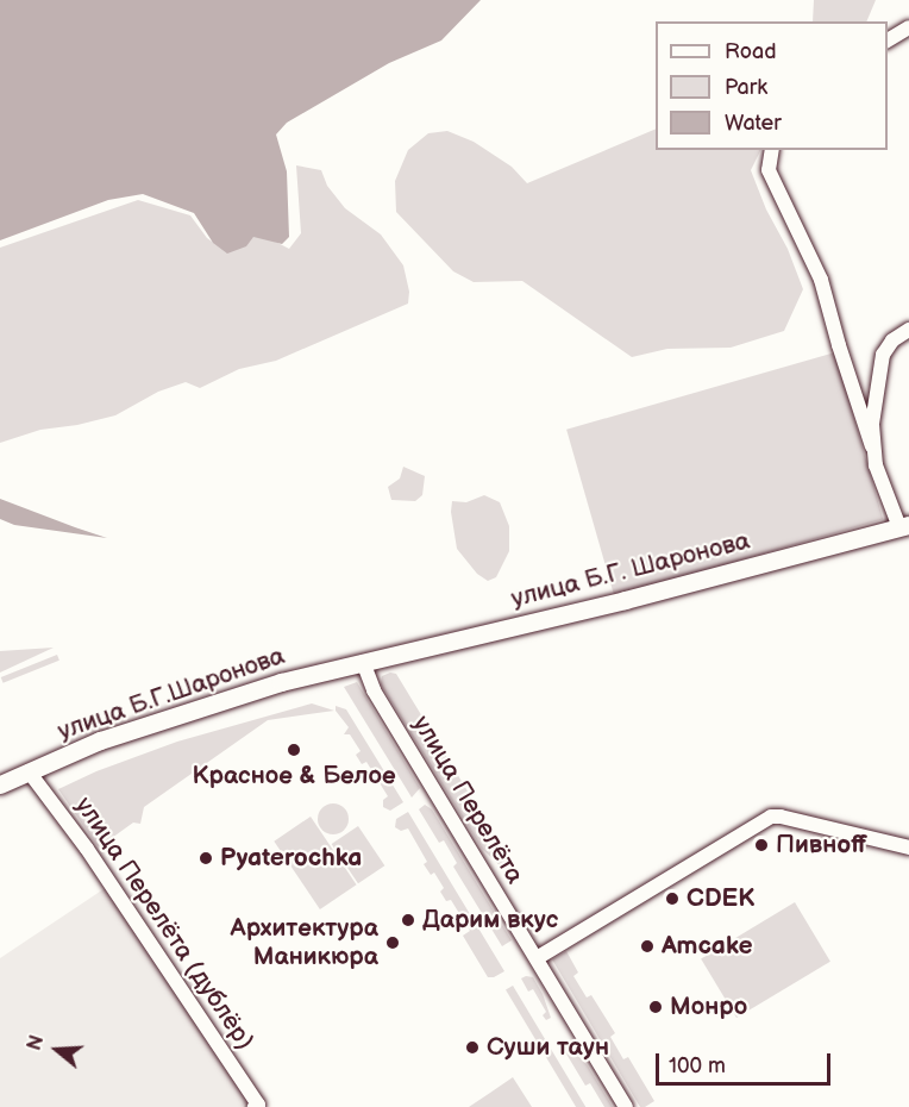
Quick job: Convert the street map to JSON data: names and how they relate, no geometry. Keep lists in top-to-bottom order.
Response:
{
  "streets": {
    "main road": ["улица Б.Г. Шаронова", "улица Б.Г.Шаронова"],
    "street": ["улица Перелёта", "улица Перелёта (дублёр)"]
  },
  "crossings": [
    ["улица Б.Г. Шаронова", "улица Б.Г.Шаронова"],
    ["улица Б.Г. Шаронова", "улица Перелёта"],
    ["улица Б.Г.Шаронова", "улица Перелёта"],
    ["улица Б.Г.Шаронова", "улица Перелёта (дублёр)"]
  ],
  "places": [
    "Красное & Белое",
    "Пивнoff",
    "Pyaterochka",
    "CDEK",
    "Дарим вкус",
    "Архитектура Маникюра",
    "Amcake",
    "Монро",
    "Суши таун"
  ],
  "legend": ["Road", "Park", "Water"],
  "scale_bar": "100 m",
  "north": "left"
}
